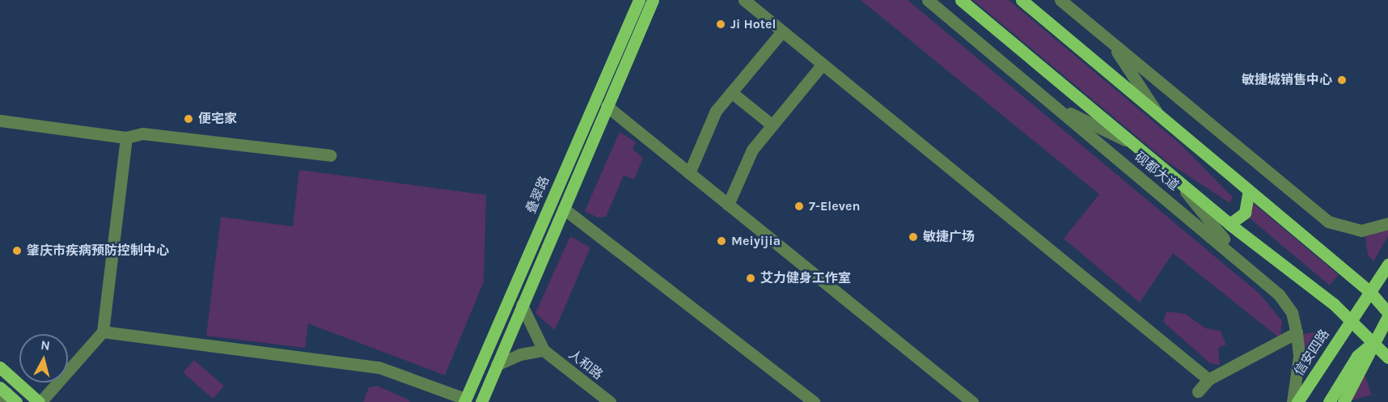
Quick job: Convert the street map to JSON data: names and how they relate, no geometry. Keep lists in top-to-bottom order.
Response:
{
  "streets": {
    "main road": ["砚都大道", "叠翠路", "信安四路"],
    "street": ["人和路"]
  },
  "crossings": [
    ["砚都大道", "信安四路"]
  ],
  "places": [
    "Ji Hotel",
    "敏捷城销售中心",
    "便宅家",
    "7-Eleven",
    "敏捷广场",
    "Meiyijia",
    "肇庆市疾病预防控制中心",
    "艾力健身工作室"
  ],
  "north": "top"
}
